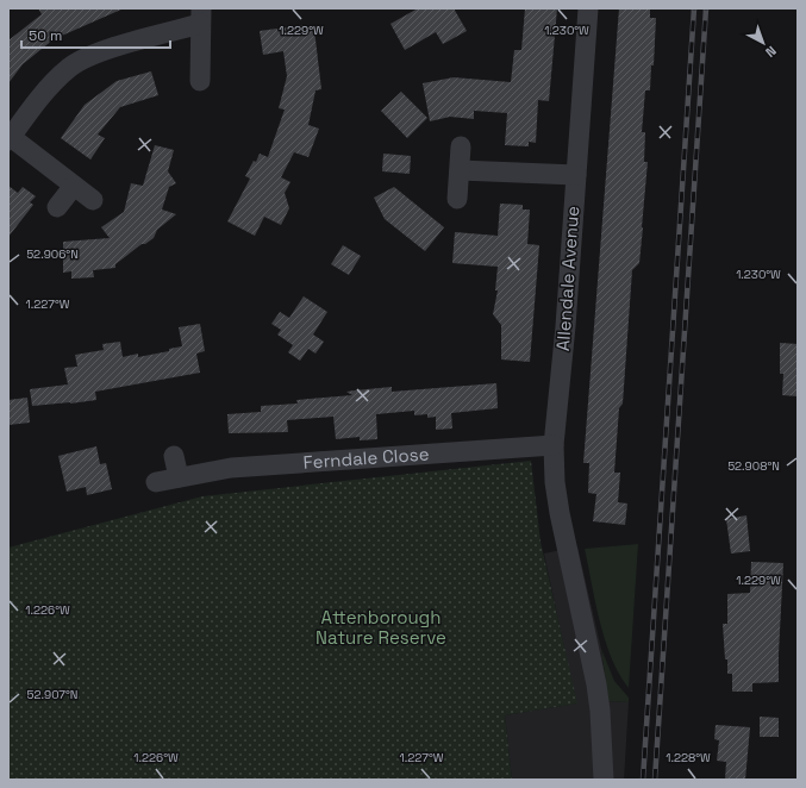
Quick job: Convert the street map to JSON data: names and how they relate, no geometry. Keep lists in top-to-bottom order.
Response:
{
  "streets": {
    "street": ["Allendale Avenue", "Ferndale Close"]
  },
  "crossings": [
    ["Allendale Avenue", "Ferndale Close"]
  ],
  "parks": ["Attenborough Nature Reserve"],
  "scale_bar": "50 m",
  "north": "bottom right",
  "coordinates": [
    "1.230°W",
    "1.229°W",
    "52.906°N",
    "1.227°W",
    "52.908°N",
    "1.226°W",
    "52.907°N",
    "1.228°W"
  ]
}
